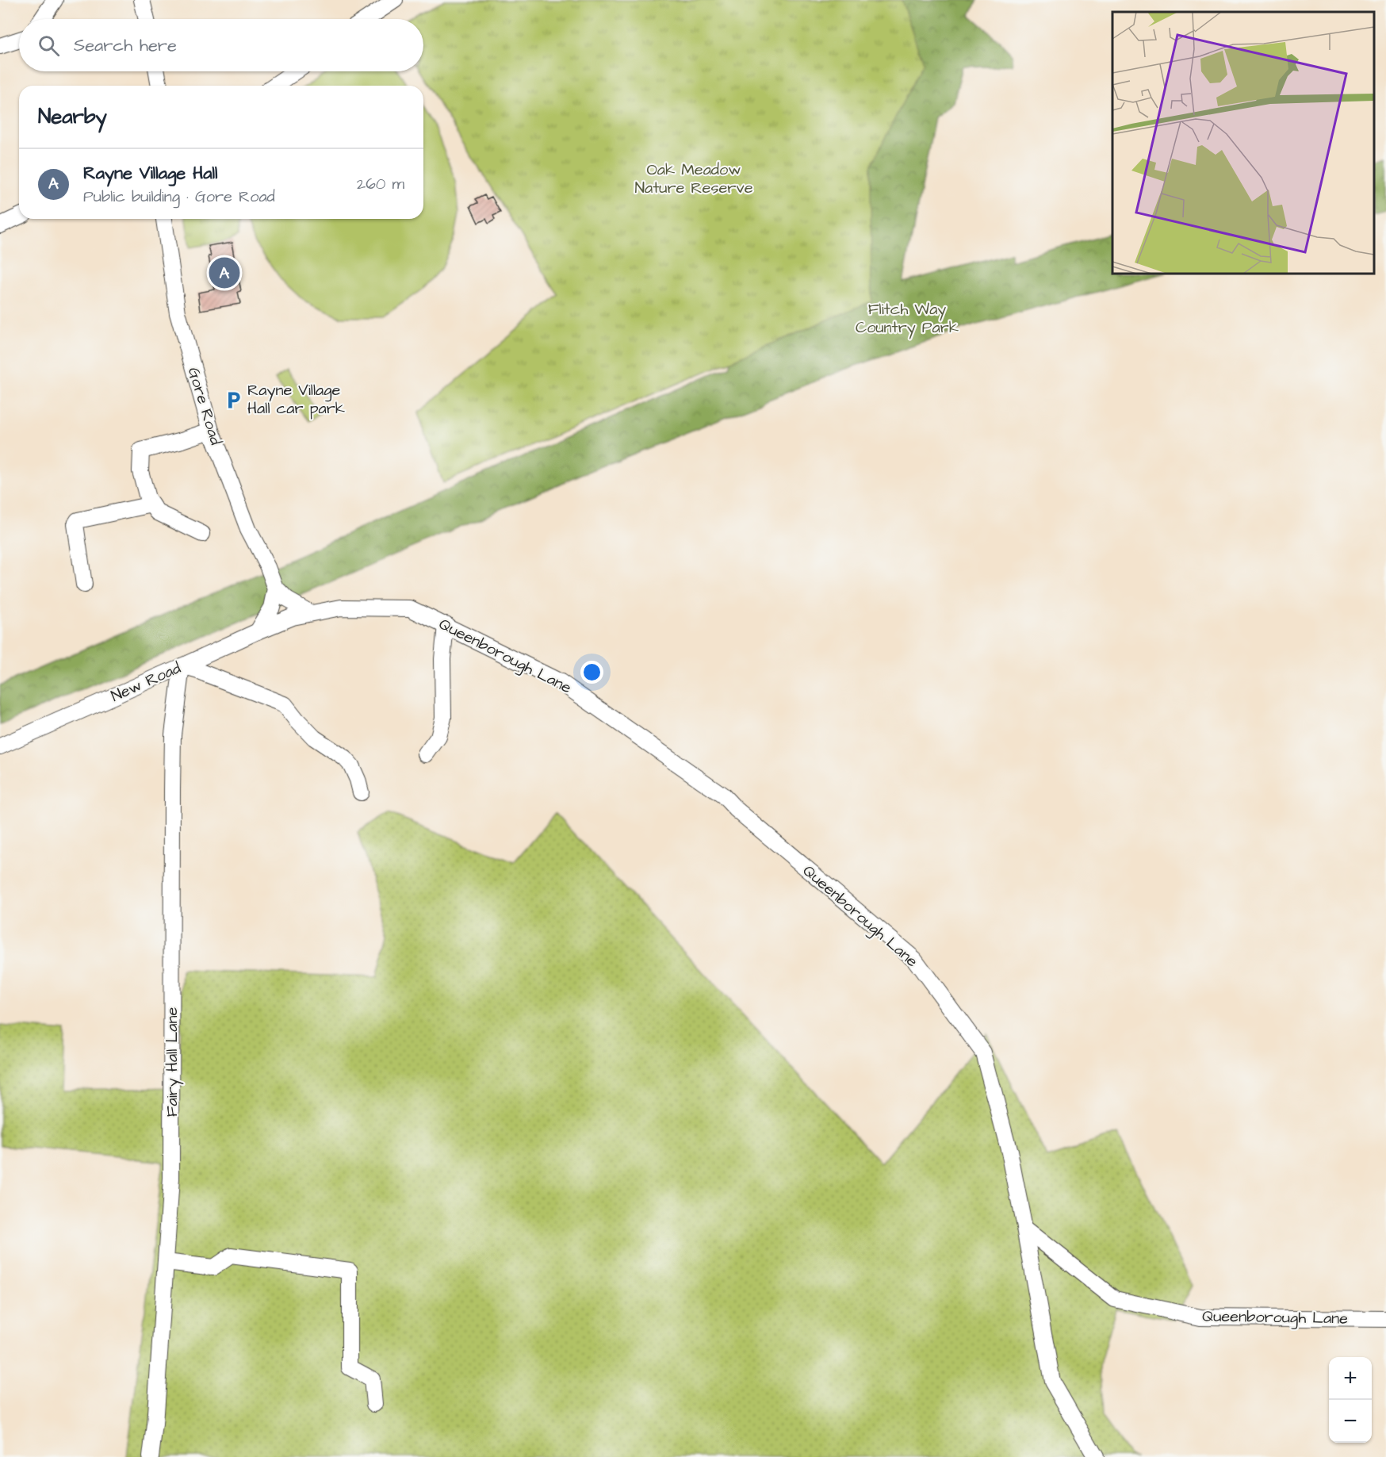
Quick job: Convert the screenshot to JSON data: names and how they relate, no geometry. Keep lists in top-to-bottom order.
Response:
{
  "streets": {
    "street": [
      "Gore Road",
      "Queenborough Lane",
      "New Road",
      "Fairy Hall Lane"
    ]
  },
  "crossings": [
    ["Queenborough Lane", "New Road"],
    ["New Road", "Fairy Hall Lane"]
  ],
  "parks": ["Oak Meadow Nature Reserve", "Flitch Way Country Park"],
  "places": {
    "parking": ["Rayne Village Hall car park"]
  },
  "page": {
    "search": "Search here",
    "heading": "Nearby",
    "list": [
      {
        "mark": "A",
        "name": "Rayne Village Hall",
        "note": "Public building · Gore Road",
        "value": "260 m"
      }
    ],
    "pins": "A",
    "map_buttons": ["+", "−"]
  }
}
